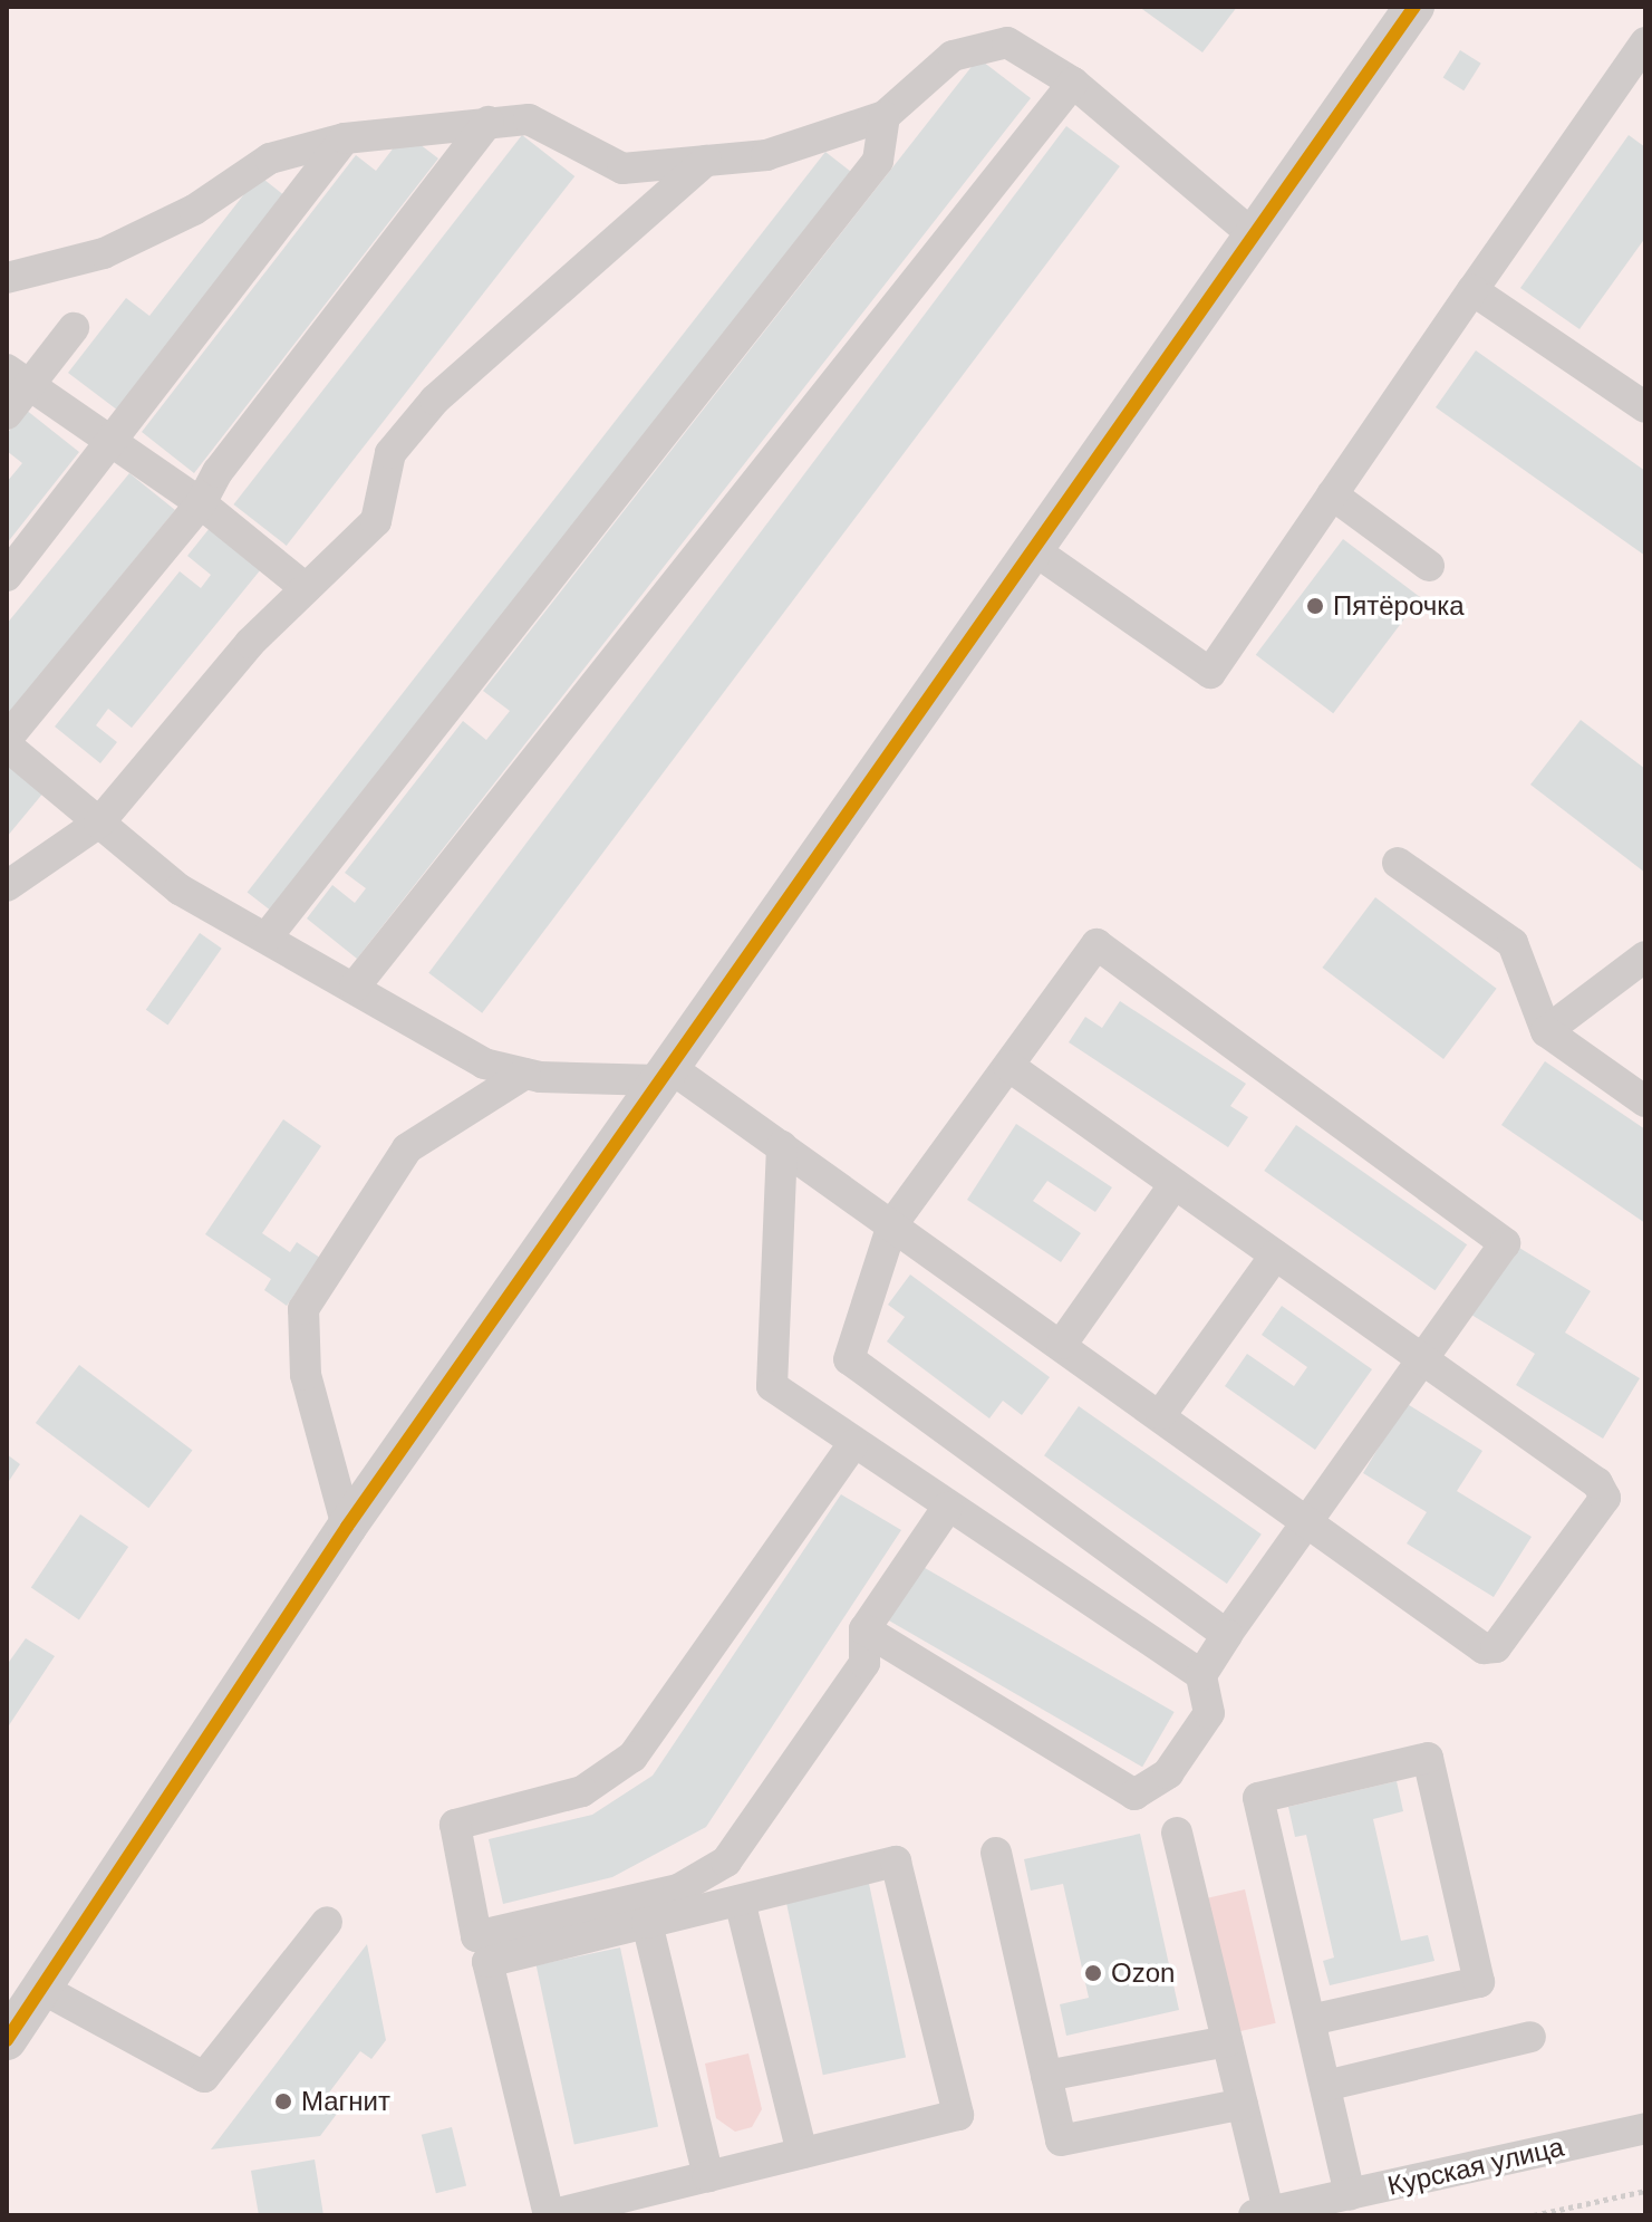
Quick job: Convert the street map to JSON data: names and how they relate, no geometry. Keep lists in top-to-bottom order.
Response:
{
  "streets": {
    "street": ["Курская улица"]
  },
  "places": ["Пятёрочка", "Ozon", "Магнит"]
}
